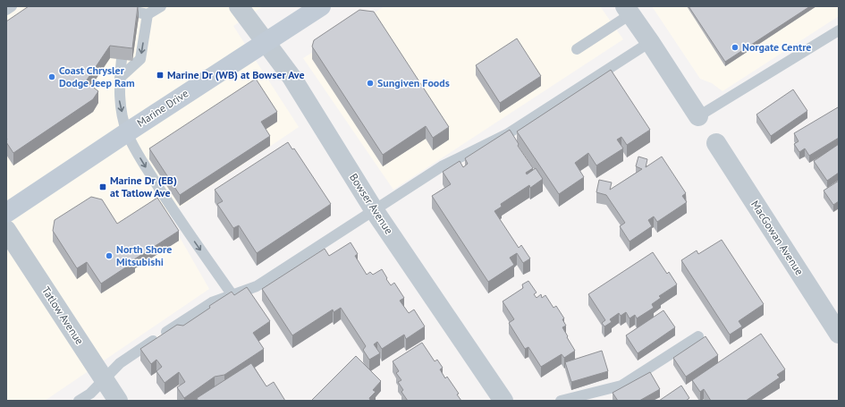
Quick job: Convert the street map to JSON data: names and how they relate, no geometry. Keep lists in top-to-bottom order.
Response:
{
  "streets": {
    "main road": ["Marine Drive"],
    "street": ["Bowser Avenue", "MacGowan Avenue", "Tatlow Avenue"]
  },
  "crossings": [
    ["Marine Drive", "Bowser Avenue"]
  ],
  "places": {
    "other": [
      "Norgate Centre",
      "Coast Chrysler Dodge Jeep Ram",
      "Sungiven Foods",
      "North Shore Mitsubishi"
    ],
    "transit": ["Marine Dr (WB) at Bowser Ave", "Marine Dr (EB) at Tatlow Ave"]
  }
}
